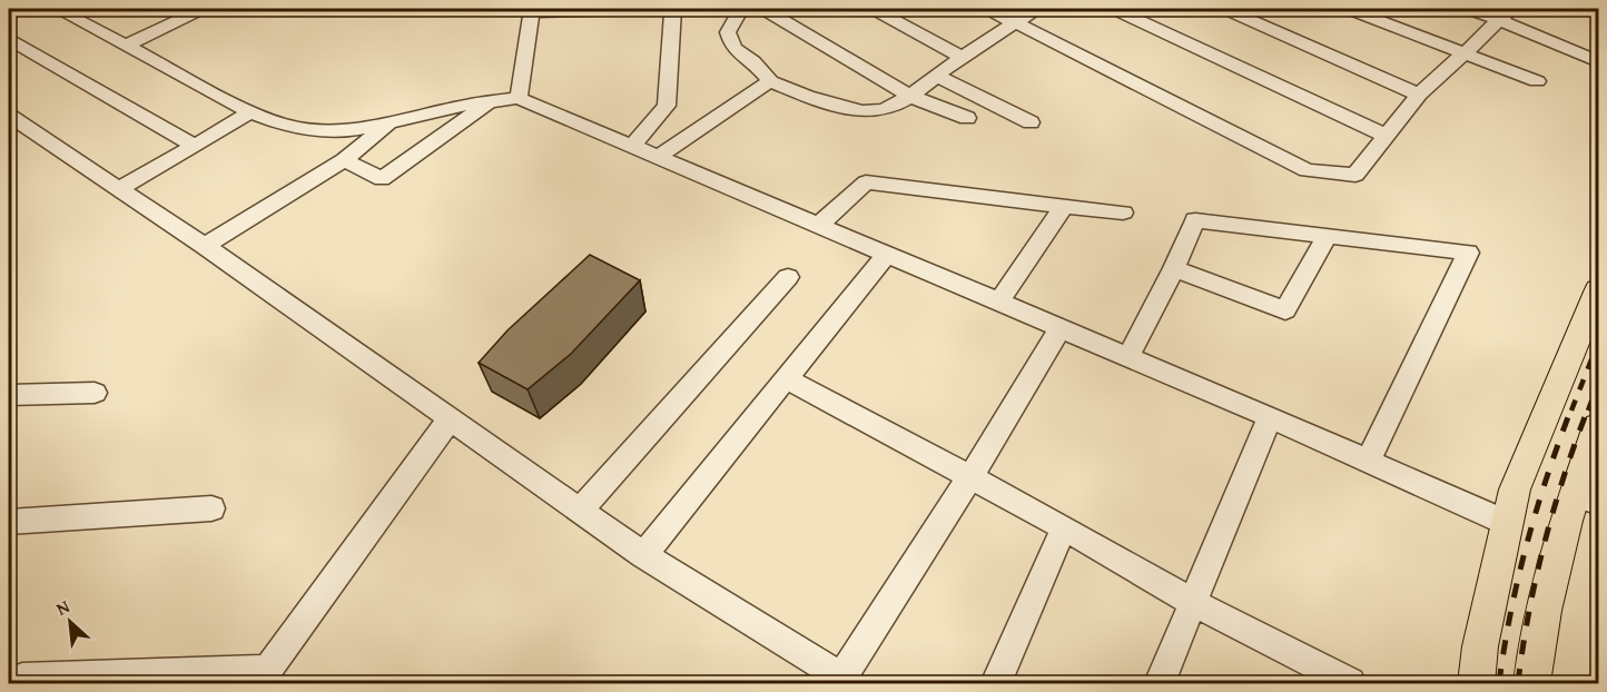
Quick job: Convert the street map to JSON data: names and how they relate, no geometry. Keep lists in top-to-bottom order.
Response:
{
  "north": "top left"
}
